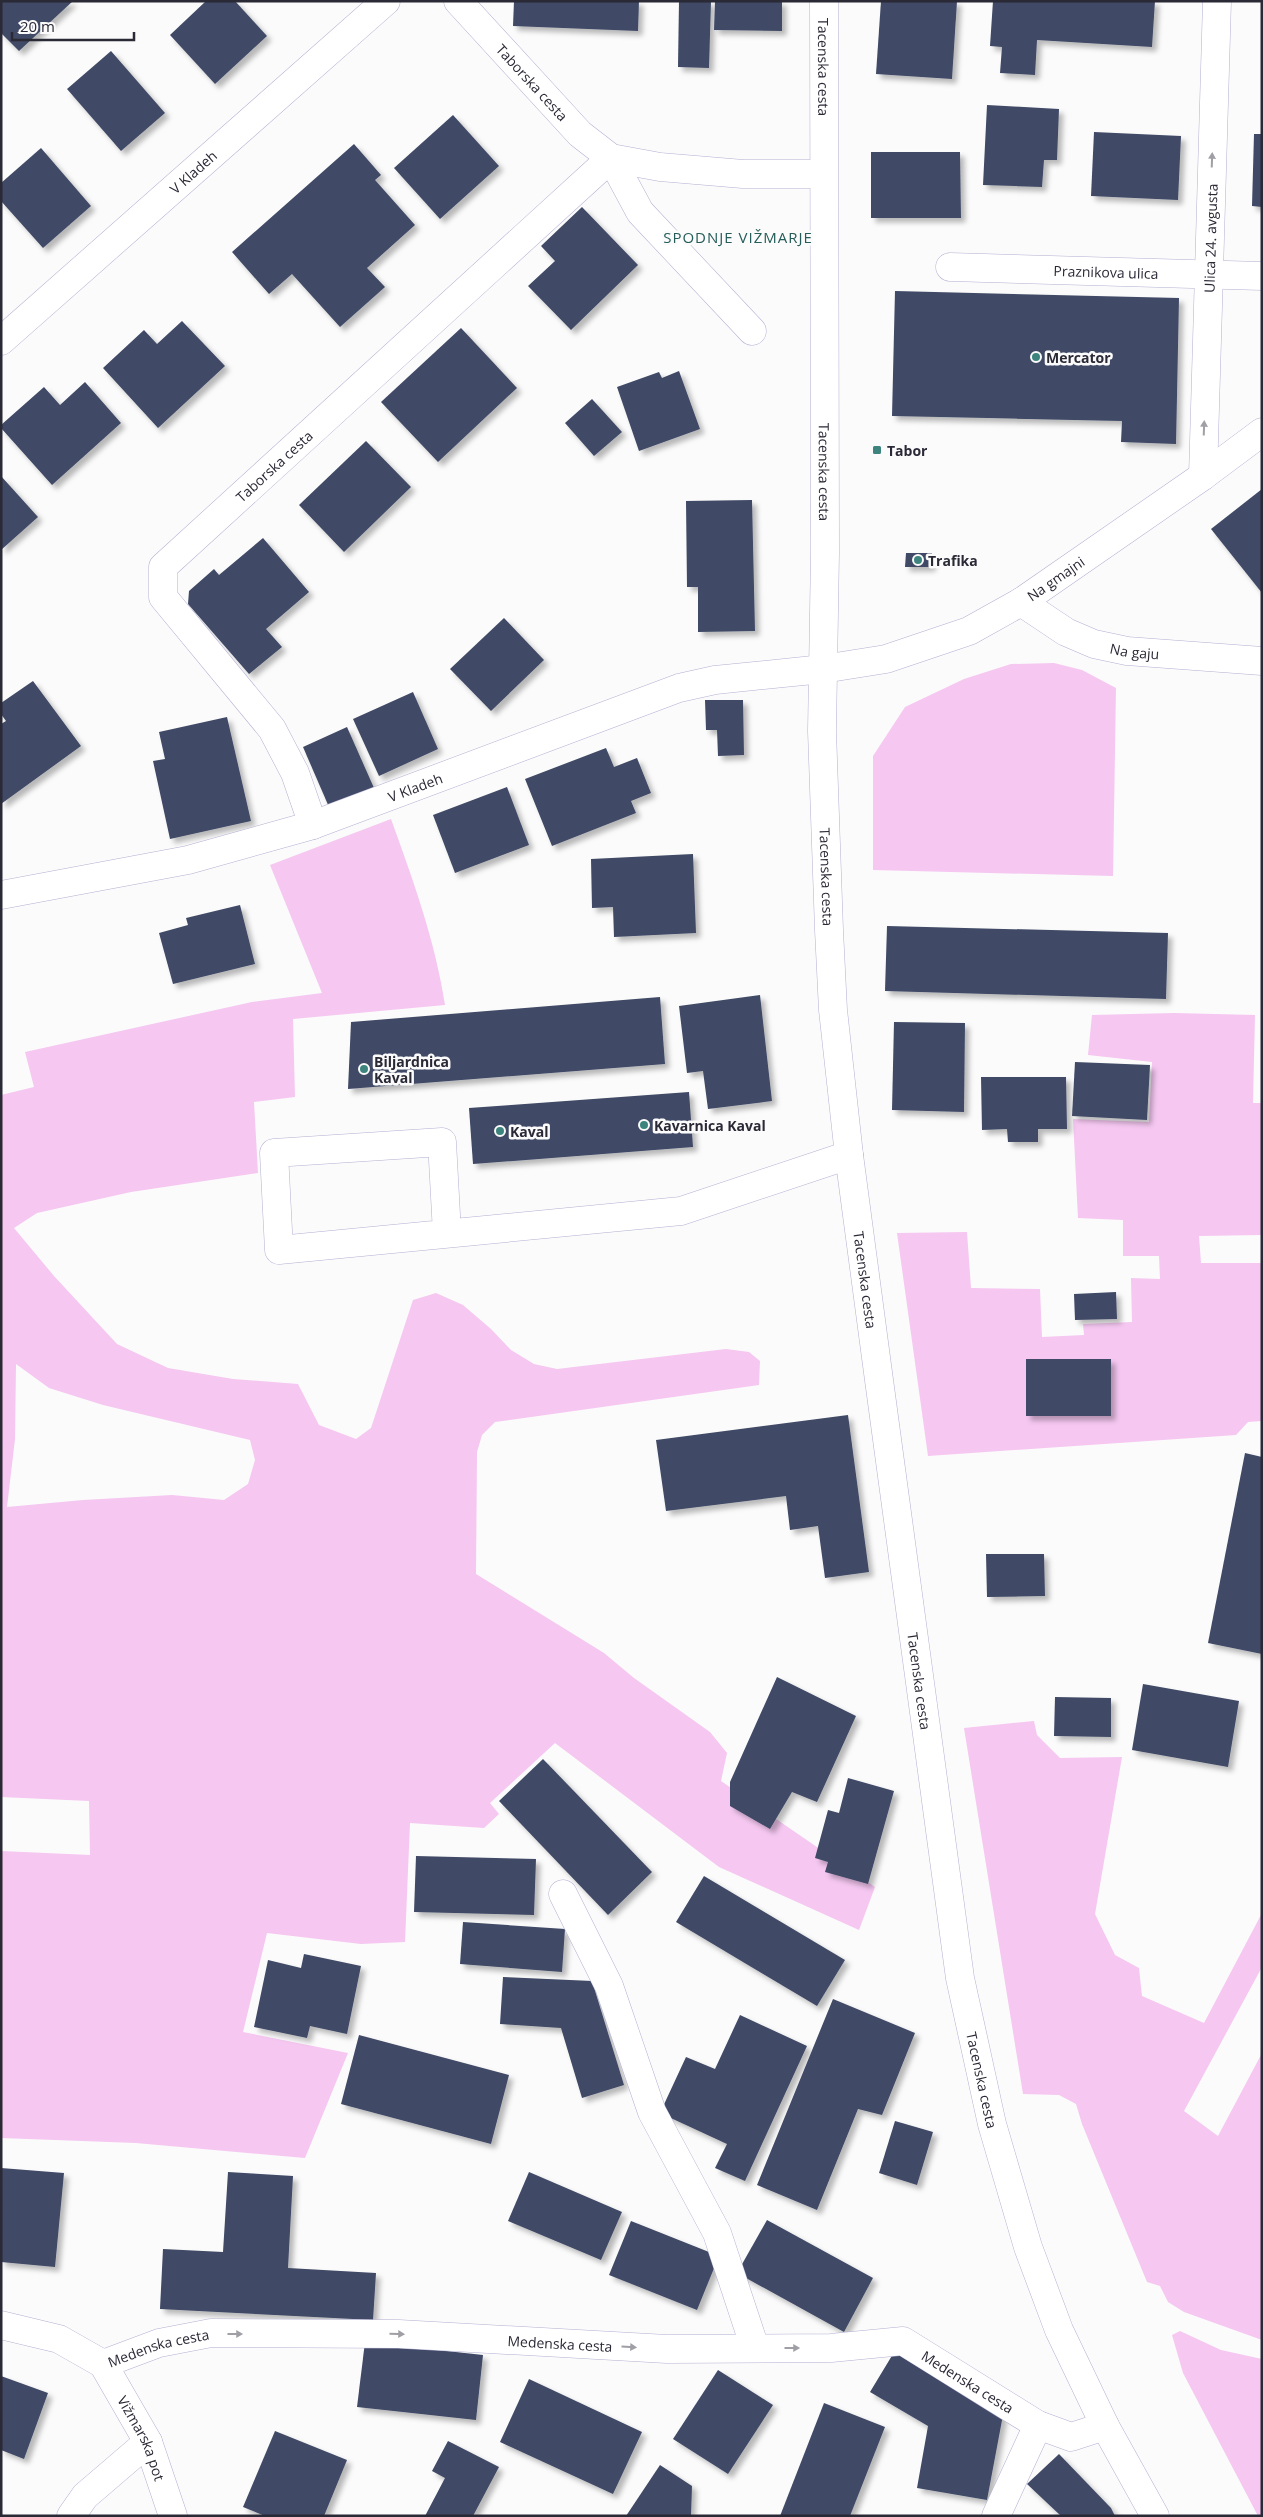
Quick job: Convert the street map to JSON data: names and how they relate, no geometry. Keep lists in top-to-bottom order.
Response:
{
  "streets": {
    "street": [
      "Tacenska cesta",
      "Taborska cesta",
      "V Kladeh",
      "Ulica 24. avgusta",
      "Praznikova ulica",
      "Na gmajni",
      "Na gaju",
      "Medenska cesta",
      "Vižmarska pot"
    ]
  },
  "crossings": [
    ["Tacenska cesta", "Taborska cesta"],
    ["Tacenska cesta", "V Kladeh"],
    ["Tacenska cesta", "Na gmajni"],
    ["Tacenska cesta", "Medenska cesta"],
    ["Taborska cesta", "V Kladeh"],
    ["V Kladeh", "Na gmajni"],
    ["Ulica 24. avgusta", "Praznikova ulica"],
    ["Ulica 24. avgusta", "Na gmajni"],
    ["Na gmajni", "Na gaju"],
    ["Medenska cesta", "Vižmarska pot"]
  ],
  "one_way": ["Ulica 24. avgusta", "Medenska cesta"],
  "districts": ["SPODNJE VIŽMARJE"],
  "places": {
    "other": [
      "Mercator",
      "Trafika",
      "Biljardnica Kaval",
      "Kavarnica Kaval",
      "Kaval"
    ],
    "transit": ["Tabor"]
  },
  "scale_bar": "20 m"
}
